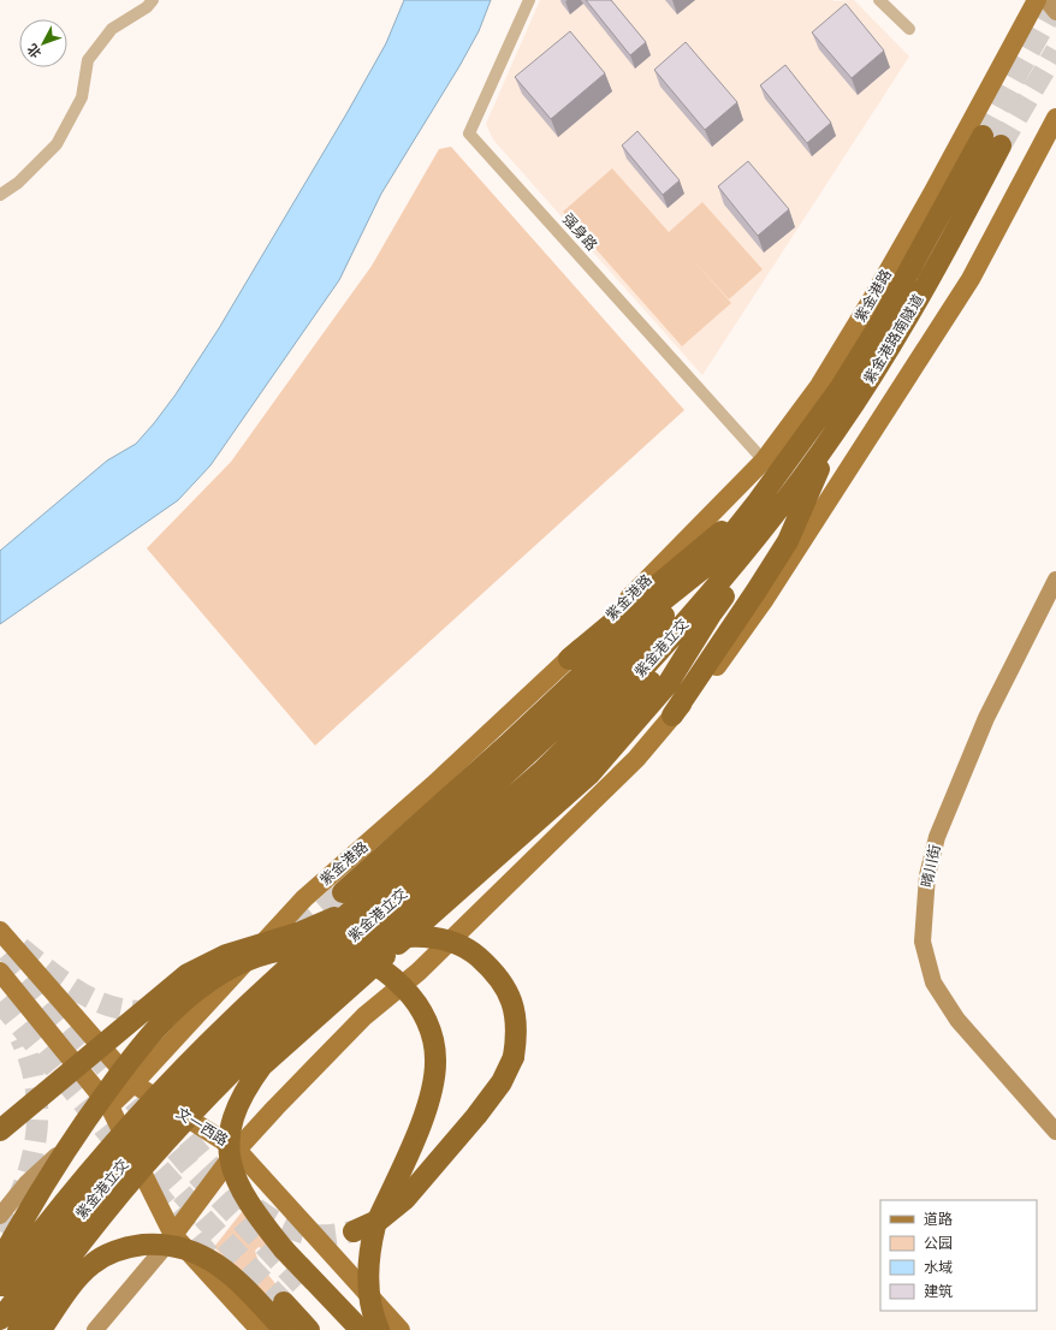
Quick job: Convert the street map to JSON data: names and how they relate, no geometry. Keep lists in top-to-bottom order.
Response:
{
  "streets": {
    "highway": ["紫金港路南隧道", "紫金港立交"],
    "main road": ["紫金港路", "文一西路"],
    "street": ["强身路", "晴川街"]
  },
  "crossings": [
    ["强身路", "紫金港路"],
    ["紫金港路", "文一西路"],
    ["紫金港路南隧道", "紫金港立交"]
  ],
  "legend": [
    "道路",
    "公园",
    "水域",
    "建筑"
  ],
  "north": "bottom left"
}
